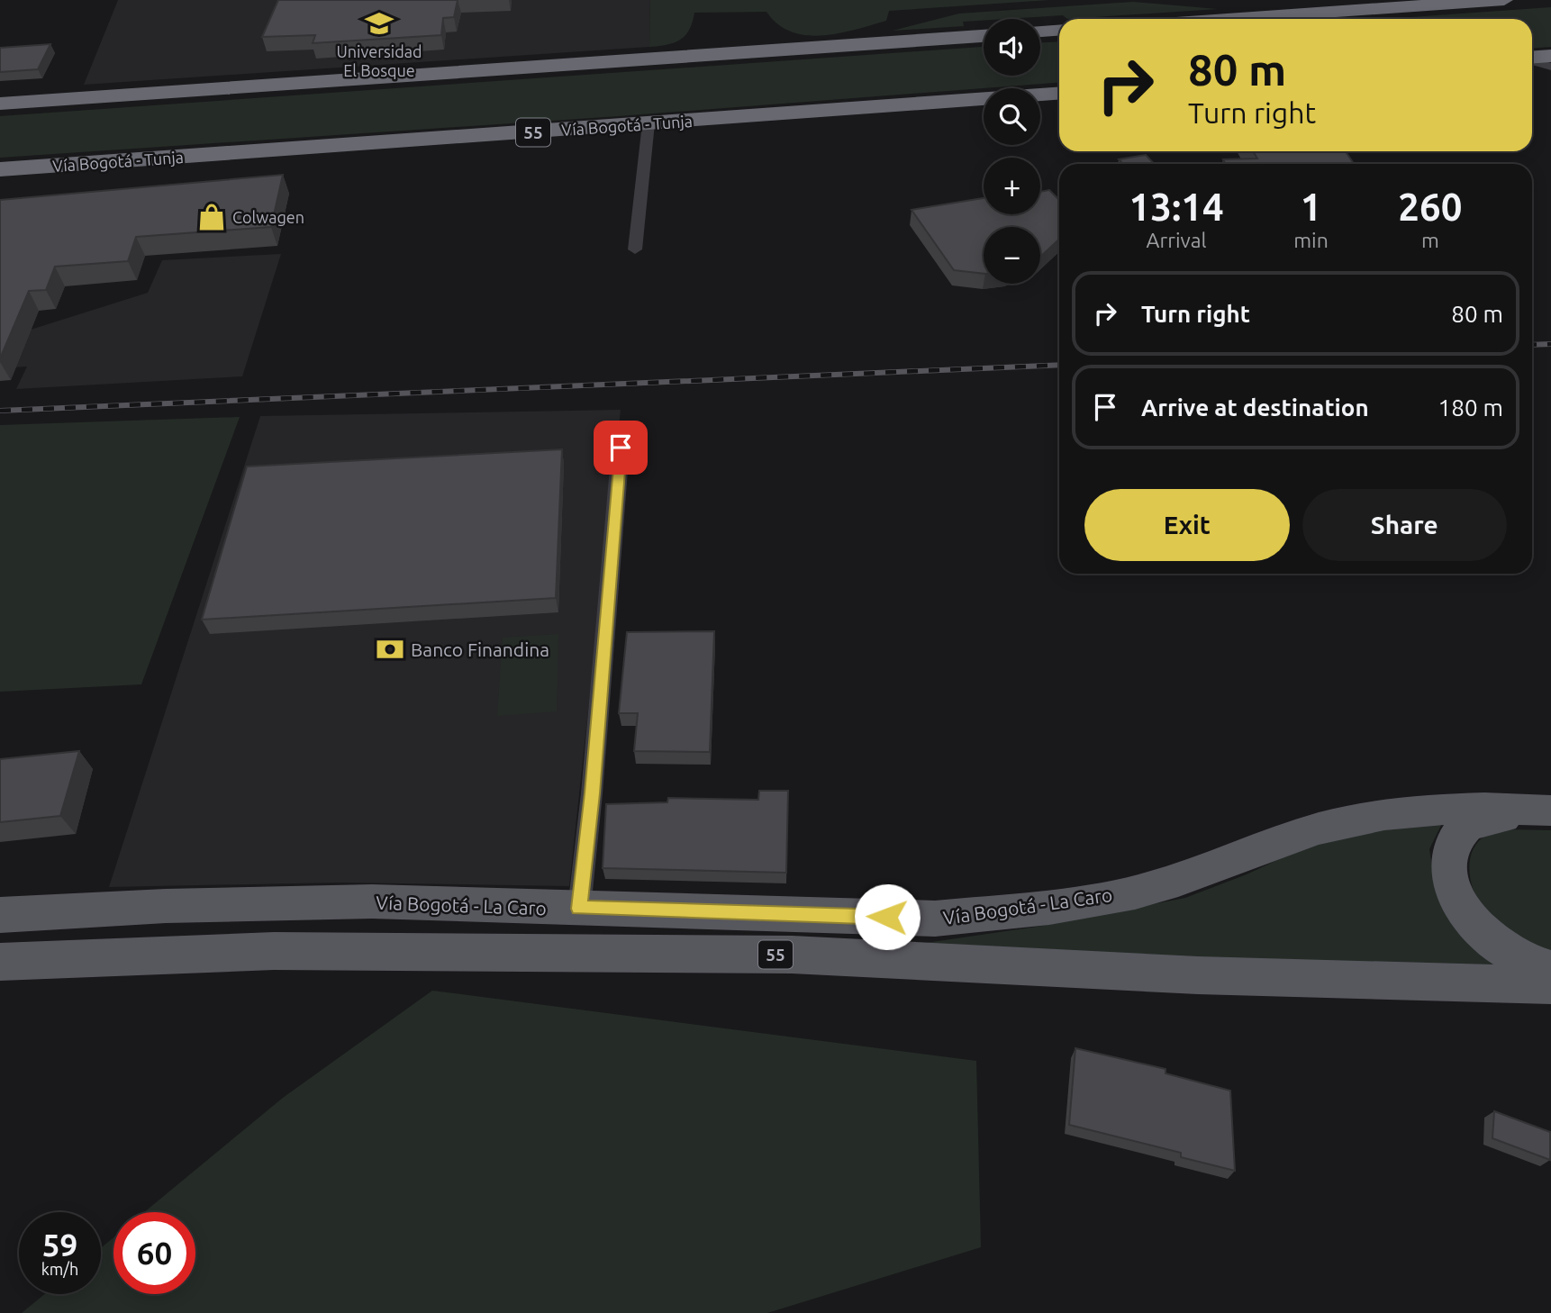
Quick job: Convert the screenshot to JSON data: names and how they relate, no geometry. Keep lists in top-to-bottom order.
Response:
{
  "streets": {
    "highway": ["Vía Bogotá - Tunja", "55"],
    "main road": ["Vía Bogotá - La Caro"]
  },
  "places": {
    "school or university": ["Universidad El Bosque"],
    "shop": ["Colwagen"],
    "bank": ["Banco Finandina"]
  },
  "page": {
    "map_buttons": ["+", "−"],
    "turn": ["80 m", "Turn right"],
    "eta": [
      "13:14",
      "Arrival",
      "1",
      "min",
      "260",
      "m"
    ],
    "list": [
      {
        "name": "Turn right",
        "value": "80 m"
      },
      {
        "name": "Arrive at destination",
        "value": "180 m"
      }
    ],
    "buttons": ["Exit", "Share"],
    "speed": "59 km/h",
    "limit": "60"
  }
}
